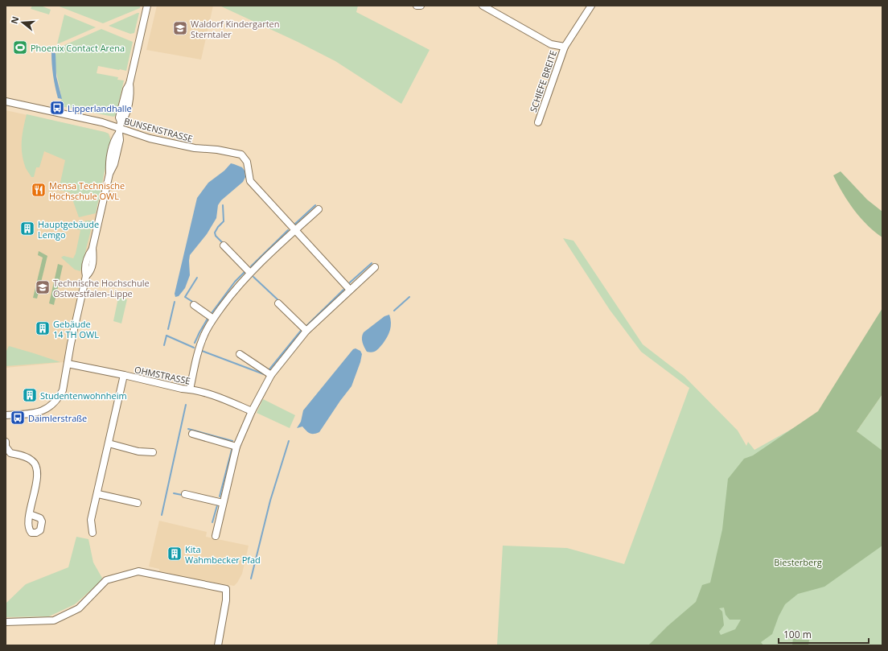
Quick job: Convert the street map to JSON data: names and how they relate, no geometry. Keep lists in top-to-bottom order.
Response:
{
  "streets": {
    "street": ["SCHIEFE BREITE", "BUNSENSTRASSE", "OHMSTRASSE"]
  },
  "parks": ["Biesterberg"],
  "places": {
    "school or university": ["Waldorf Kindergarten Sterntaler", "Technische Hochschule Ostwestfalen-Lippe"],
    "sports": ["Phoenix Contact Arena"],
    "bus stop": ["Lipperlandhalle", "Daimlerstraße"],
    "restaurant": ["Mensa Technische Hochschule OWL"],
    "building": [
      "Hauptgebäude Lemgo",
      "Gebäude 14 TH OWL",
      "Studentenwohnheim",
      "Kita Wahmbecker Pfad"
    ]
  },
  "scale_bar": "100 m",
  "north": "left"
}
